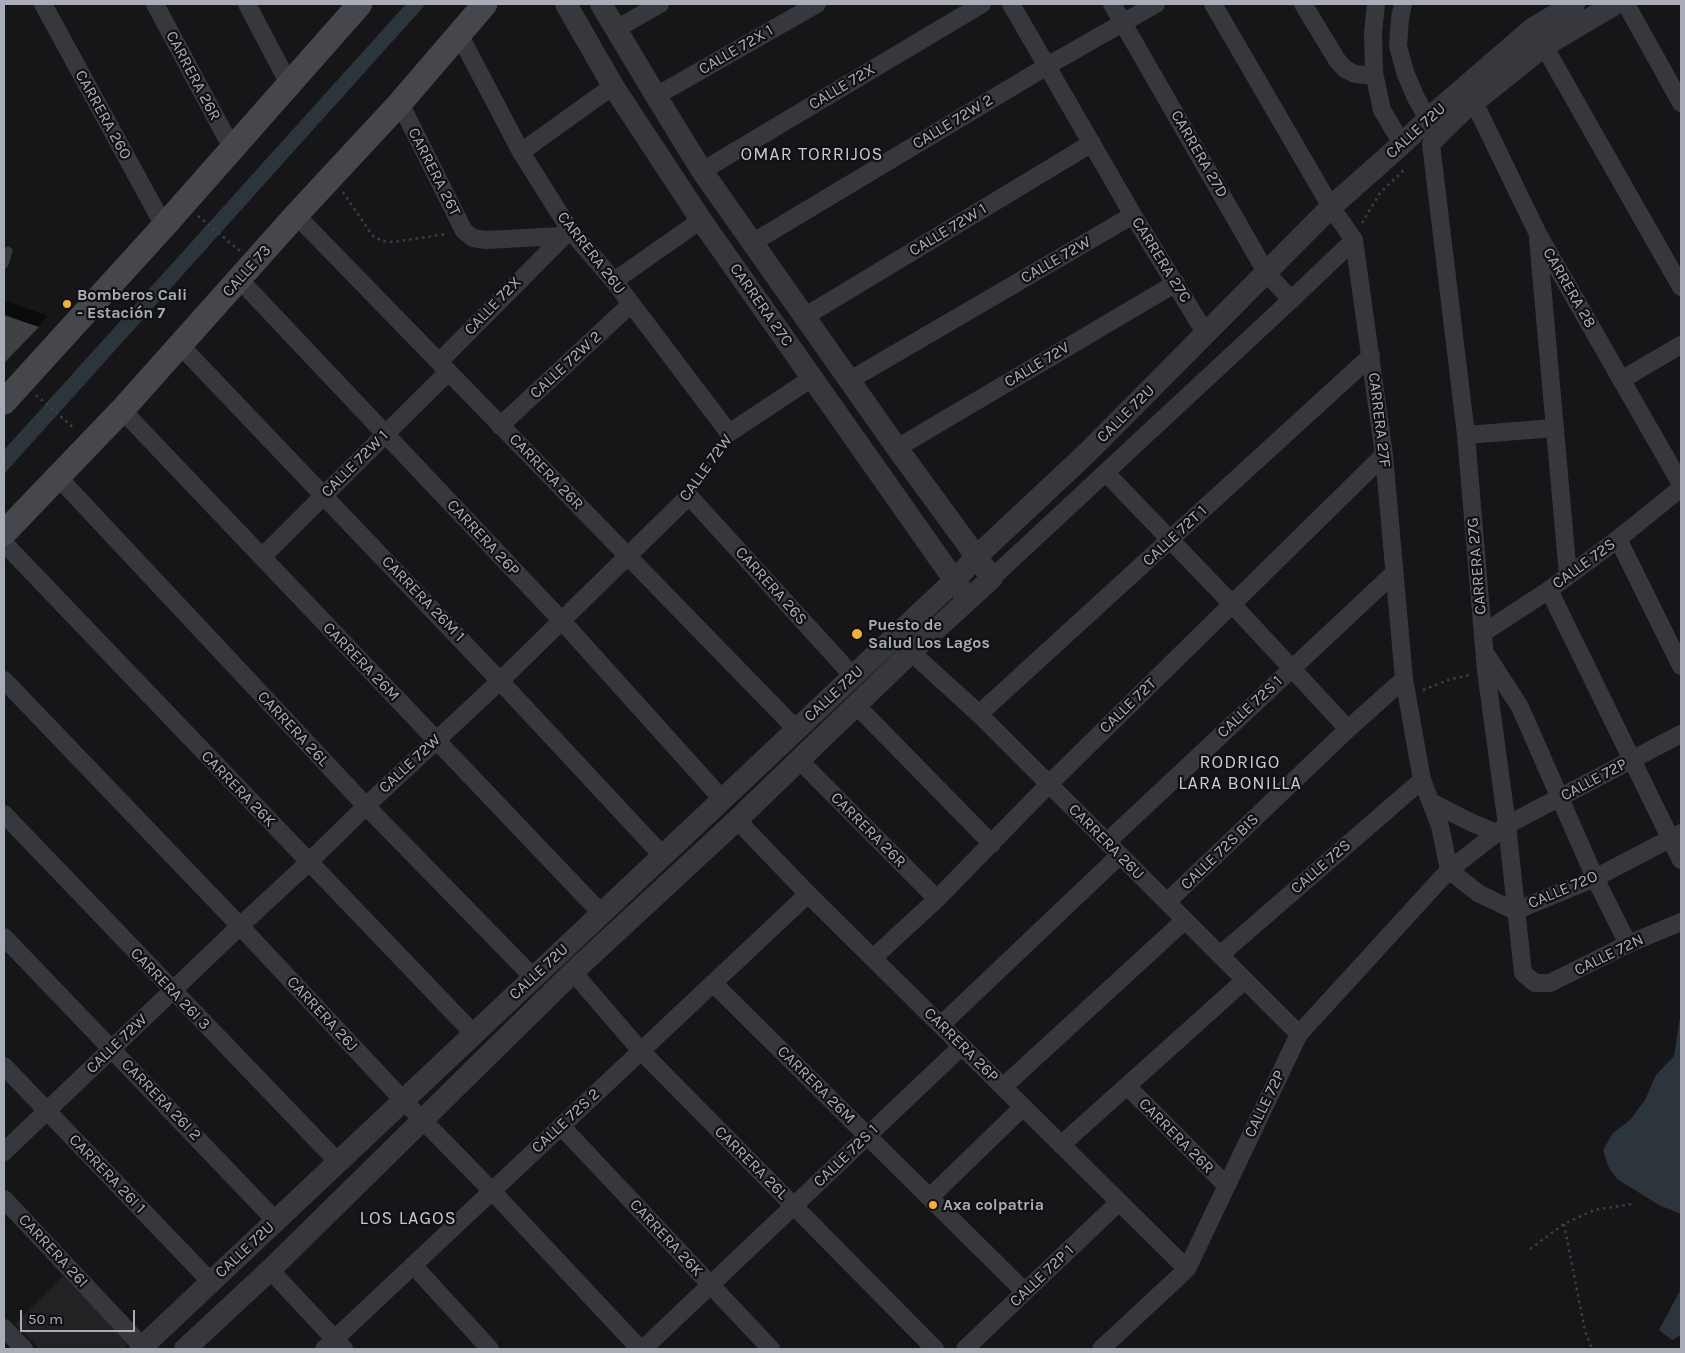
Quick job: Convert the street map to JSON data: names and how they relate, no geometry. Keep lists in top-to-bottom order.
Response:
{
  "streets": {
    "main road": ["CALLE 73"],
    "street": [
      "CALLE 72X 1",
      "CARRERA 26R",
      "CALLE 72X",
      "CARRERA 26O",
      "CALLE 72W 2",
      "CALLE 72U",
      "CARRERA 27D",
      "CARRERA 26T",
      "CALLE 72W 1",
      "CARRERA 26U",
      "CALLE 72W",
      "CARRERA 27C",
      "CARRERA 28",
      "CALLE 72V",
      "CARRERA 27F",
      "CALLE 72T 1",
      "CARRERA 26P",
      "CALLE 72S",
      "CARRERA 27G",
      "CARRERA 26S",
      "CARRERA 26M 1",
      "CARRERA 26M",
      "CALLE 72T",
      "CALLE 72S 1",
      "CARRERA 26L",
      "CALLE 72P",
      "CARRERA 26K",
      "CALLE 72S BIS",
      "CALLE 72O",
      "CALLE 72N",
      "CARRERA 26I 3",
      "CARRERA 26J",
      "CARRERA 26I 2",
      "CALLE 72S 2",
      "CARRERA 26I 1",
      "CARRERA 26I",
      "CALLE 72P 1"
    ]
  },
  "crossings": [
    ["CALLE 72X 1", "CARRERA 27C"],
    ["CARRERA 26R", "CALLE 72X"],
    ["CARRERA 26R", "CALLE 72W 2"],
    ["CARRERA 26R", "CALLE 72U"],
    ["CARRERA 26R", "CALLE 72W 1"],
    ["CARRERA 26R", "CALLE 72W"],
    ["CARRERA 26R", "CALLE 73"],
    ["CARRERA 26R", "CALLE 72T"],
    ["CARRERA 26R", "CALLE 72P"],
    ["CALLE 72X", "CALLE 72W 1"],
    ["CALLE 72X", "CARRERA 26U"],
    ["CALLE 72X", "CARRERA 27C"],
    ["CALLE 72W 2", "CARRERA 27D"],
    ["CALLE 72W 2", "CARRERA 26U"],
    ["CALLE 72W 2", "CARRERA 27C"],
    ["CALLE 72U", "CARRERA 27D"],
    ["CALLE 72U", "CARRERA 26U"],
    ["CALLE 72U", "CARRERA 27C"],
    ["CALLE 72U", "CARRERA 28"],
    ["CALLE 72U", "CARRERA 27F"],
    ["CALLE 72U", "CARRERA 26P"],
    ["CALLE 72U", "CARRERA 27G"],
    ["CALLE 72U", "CARRERA 26S"],
    ["CALLE 72U", "CARRERA 26M 1"],
    ["CALLE 72U", "CARRERA 26M"],
    ["CALLE 72U", "CARRERA 26L"],
    ["CALLE 72U", "CARRERA 26K"],
    ["CALLE 72U", "CARRERA 26I 3"],
    ["CALLE 72U", "CARRERA 26J"],
    ["CALLE 72U", "CARRERA 26I 2"],
    ["CALLE 72U", "CARRERA 26I 1"],
    ["CALLE 72U", "CARRERA 26I"],
    ["CARRERA 26T", "CALLE 73"],
    ["CALLE 72W 1", "CARRERA 27C"],
    ["CALLE 72W 1", "CARRERA 26P"],
    ["CALLE 72W 1", "CARRERA 26M 1"],
    ["CALLE 72W 1", "CARRERA 26M"],
    ["CARRERA 26U", "CALLE 72W"],
    ["CARRERA 26U", "CALLE 73"],
    ["CARRERA 26U", "CALLE 72T 1"],
    ["CARRERA 26U", "CALLE 72S"],
    ["CARRERA 26U", "CALLE 72T"],
    ["CARRERA 26U", "CALLE 72S 1"],
    ["CARRERA 26U", "CALLE 72P"],
    ["CARRERA 26U", "CALLE 72S BIS"],
    ["CALLE 72W", "CARRERA 27C"],
    ["CALLE 72W", "CARRERA 26P"],
    ["CALLE 72W", "CARRERA 26S"],
    ["CALLE 72W", "CARRERA 26M 1"],
    ["CALLE 72W", "CARRERA 26M"],
    ["CALLE 72W", "CARRERA 26L"],
    ["CALLE 72W", "CARRERA 26K"],
    ["CALLE 72W", "CARRERA 26I 3"],
    ["CALLE 72W", "CARRERA 26J"],
    ["CALLE 72W", "CARRERA 26I 2"],
    ["CALLE 72W", "CARRERA 26I 1"],
    ["CARRERA 27C", "CALLE 72V"],
    ["CALLE 73", "CARRERA 26P"],
    ["CALLE 73", "CARRERA 26M 1"],
    ["CALLE 73", "CARRERA 26M"],
    ["CALLE 73", "CARRERA 26L"],
    ["CARRERA 28", "CARRERA 27G"],
    ["CARRERA 27F", "CALLE 72T 1"],
    ["CARRERA 27F", "CALLE 72S"],
    ["CARRERA 27F", "CALLE 72T"],
    ["CARRERA 27F", "CALLE 72S 1"],
    ["CARRERA 27F", "CALLE 72P"],
    ["CARRERA 27F", "CALLE 72S BIS"],
    ["CARRERA 27F", "CALLE 72O"],
    ["CARRERA 26P", "CALLE 72T"],
    ["CARRERA 26P", "CALLE 72S 1"],
    ["CARRERA 26P", "CALLE 72P"],
    ["CARRERA 26P", "CALLE 72S 2"],
    ["CARRERA 26P", "CALLE 72P 1"],
    ["CALLE 72S", "CARRERA 27G"],
    ["CARRERA 27G", "CALLE 72P"],
    ["CARRERA 27G", "CALLE 72O"],
    ["CARRERA 27G", "CALLE 72N"],
    ["CARRERA 26M", "CALLE 72S 1"],
    ["CARRERA 26M", "CALLE 72S 2"],
    ["CARRERA 26M", "CALLE 72P 1"],
    ["CALLE 72S 1", "CARRERA 26L"],
    ["CALLE 72S 1", "CARRERA 26K"],
    ["CALLE 72S 1", "CARRERA 26J"],
    ["CARRERA 26L", "CALLE 72S 2"],
    ["CALLE 72P", "CALLE 72O"],
    ["CARRERA 26K", "CALLE 72S 2"],
    ["CARRERA 26J", "CALLE 72S 2"]
  ],
  "districts": ["OMAR TORRIJOS", "RODRIGO LARA BONILLA", "LOS LAGOS"],
  "places": ["Bomberos Cali - Estación 7", "Puesto de Salud Los Lagos", "Axa colpatria"],
  "scale_bar": "50 m"
}
